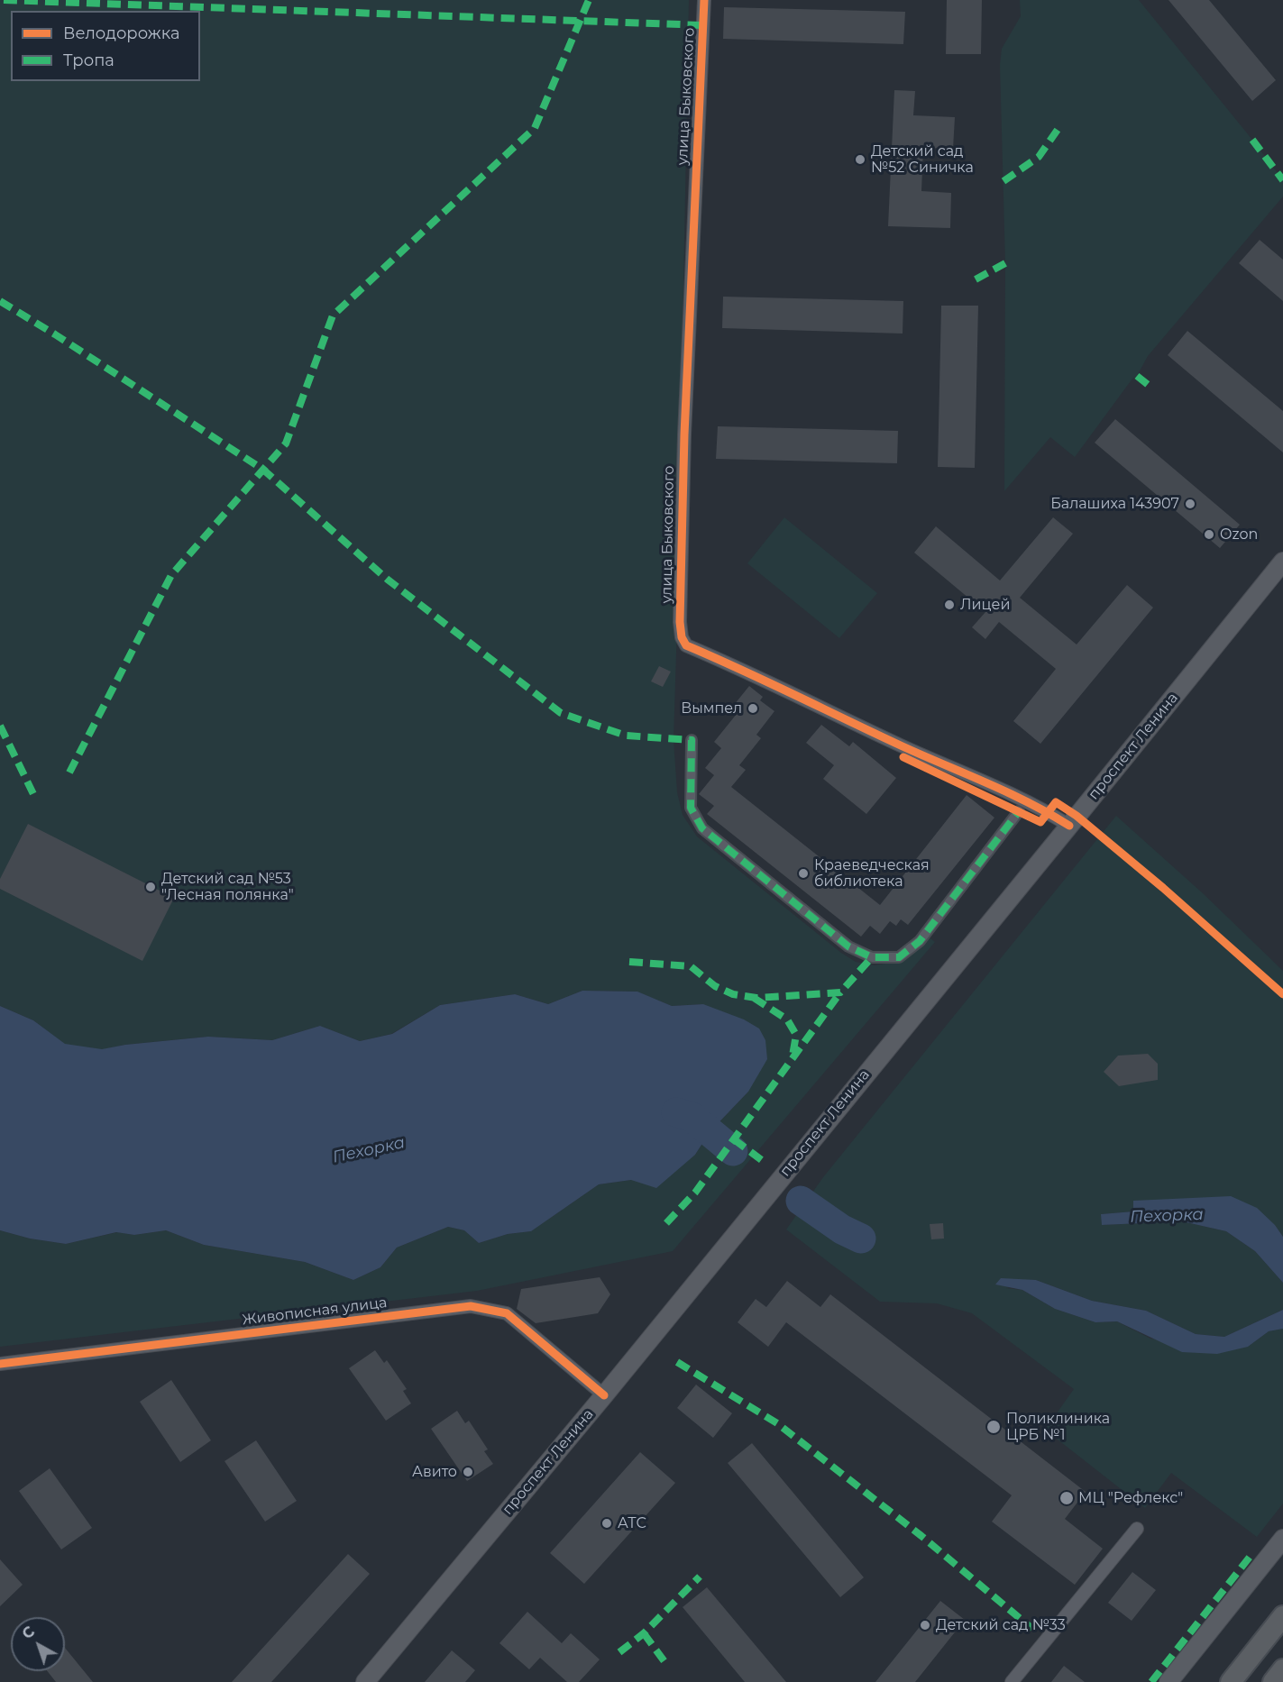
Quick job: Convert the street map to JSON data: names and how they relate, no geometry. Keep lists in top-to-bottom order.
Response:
{
  "streets": {
    "main road": ["проспект Ленина"],
    "street": ["улица Быковского", "Живописная улица"]
  },
  "crossings": [
    ["улица Быковского", "проспект Ленина"],
    ["проспект Ленина", "Живописная улица"]
  ],
  "water": ["Пехорка"],
  "places": [
    "Детский сад №52 Синичка",
    "Балашиха 143907",
    "Ozon",
    "Лицей",
    "Вымпел",
    "Краеведческая библиотека",
    "Детский сад №53 \"Лесная полянка\"",
    "Поликлиника ЦРБ №1",
    "Авито",
    "МЦ \"Рефлекс\"",
    "АТС",
    "Детский сад №33"
  ],
  "legend": ["Велодорожка", "Тропа"],
  "north": "top left"
}
